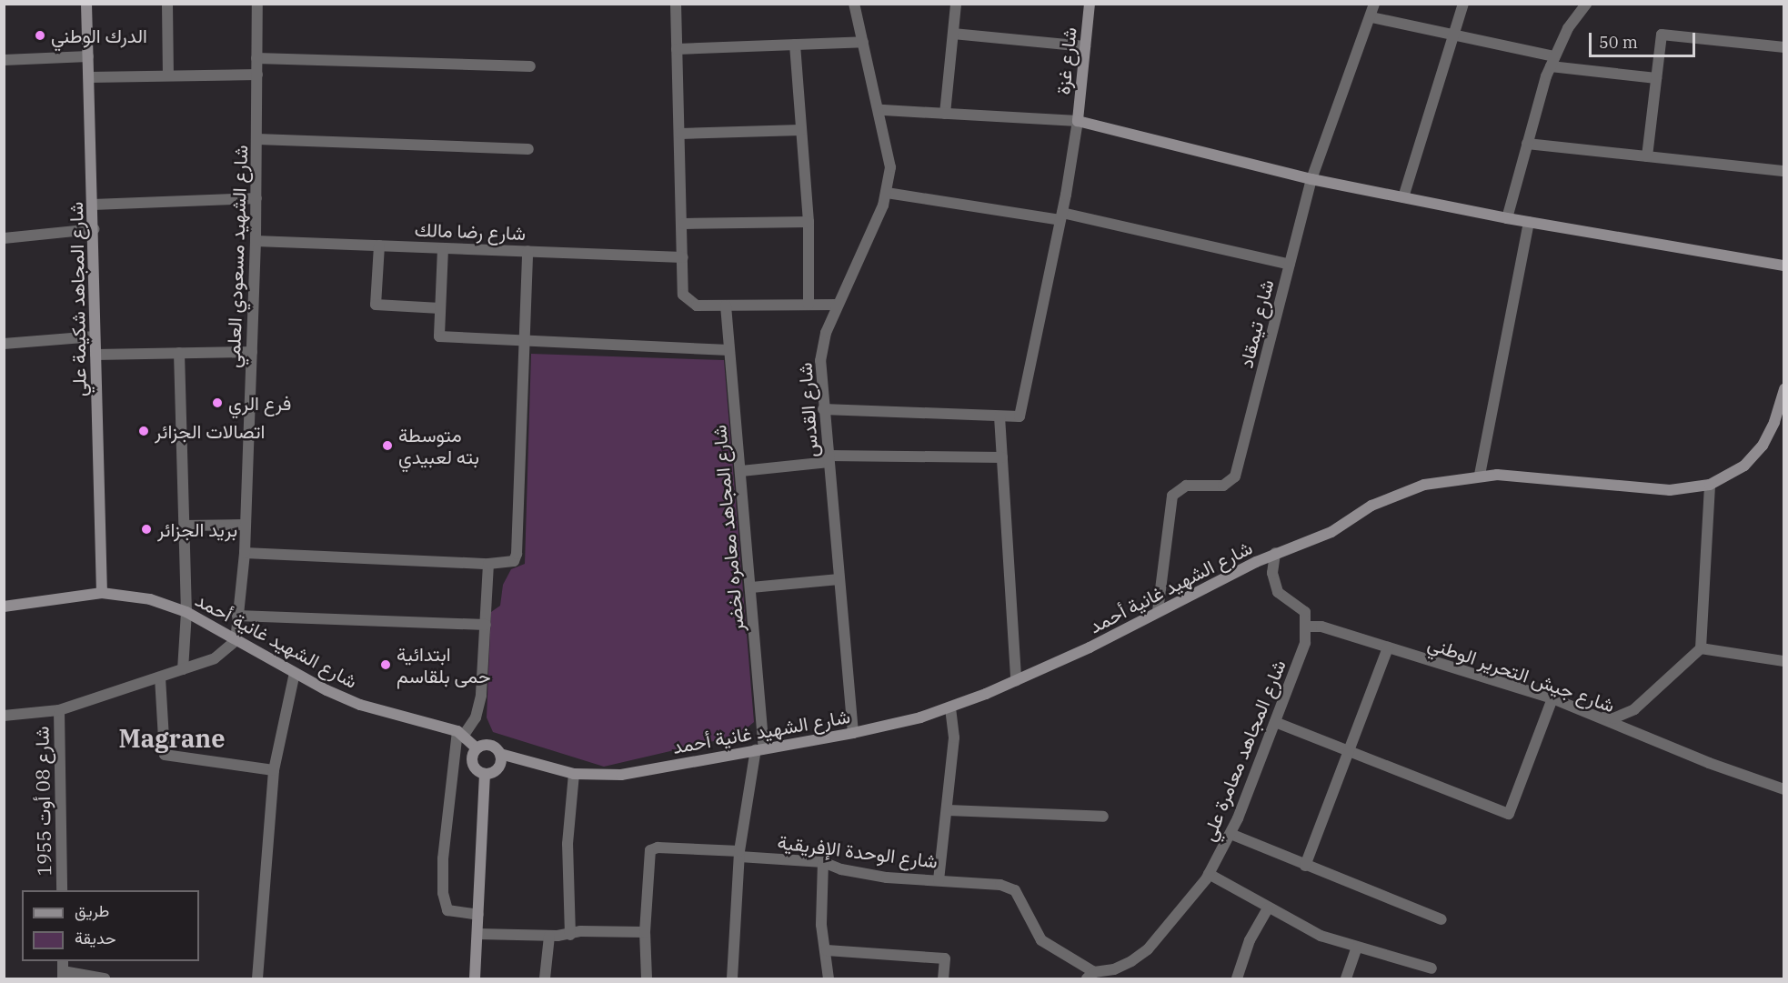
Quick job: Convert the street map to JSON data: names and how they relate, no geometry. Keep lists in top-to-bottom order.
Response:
{
  "streets": {
    "main road": ["شارع غزة", "شارع المجاهد شكيمة علي", "شارع الشهيد غانية أحمد"],
    "street": [
      "شارع رضا مالك",
      "شارع الشهيد مسعودي العلمي",
      "شارع تيمقاد",
      "شارع القدس",
      "شارع المجاهد معامره لخضر",
      "شارع جيش التحرير الوطني",
      "شارع المجاهد معامرة علي",
      "شارع 08 أوت 1955",
      "شارع الوحدة الإفريقية"
    ]
  },
  "crossings": [
    ["شارع رضا مالك", "شارع الشهيد مسعودي العلمي"],
    ["شارع الشهيد مسعودي العلمي", "شارع الشهيد غانية أحمد"],
    ["شارع المجاهد شكيمة علي", "شارع الشهيد غانية أحمد"],
    ["شارع تيمقاد", "شارع الشهيد غانية أحمد"],
    ["شارع القدس", "شارع الشهيد غانية أحمد"],
    ["شارع المجاهد معامره لخضر", "شارع الشهيد غانية أحمد"],
    ["شارع المجاهد معامره لخضر", "شارع الوحدة الإفريقية"],
    ["شارع جيش التحرير الوطني", "شارع المجاهد معامرة علي"],
    ["شارع المجاهد معامرة علي", "شارع الوحدة الإفريقية"]
  ],
  "districts": ["Magrane"],
  "places": [
    "الدرك الوطني",
    "فرع الري",
    "اتصالات الجزائر",
    "متوسطة بته لعبيدي",
    "بريد الجزائر",
    "ابتدائية حمى بلقاسم"
  ],
  "legend": ["طريق", "حديقة"],
  "scale_bar": "50 m"
}
